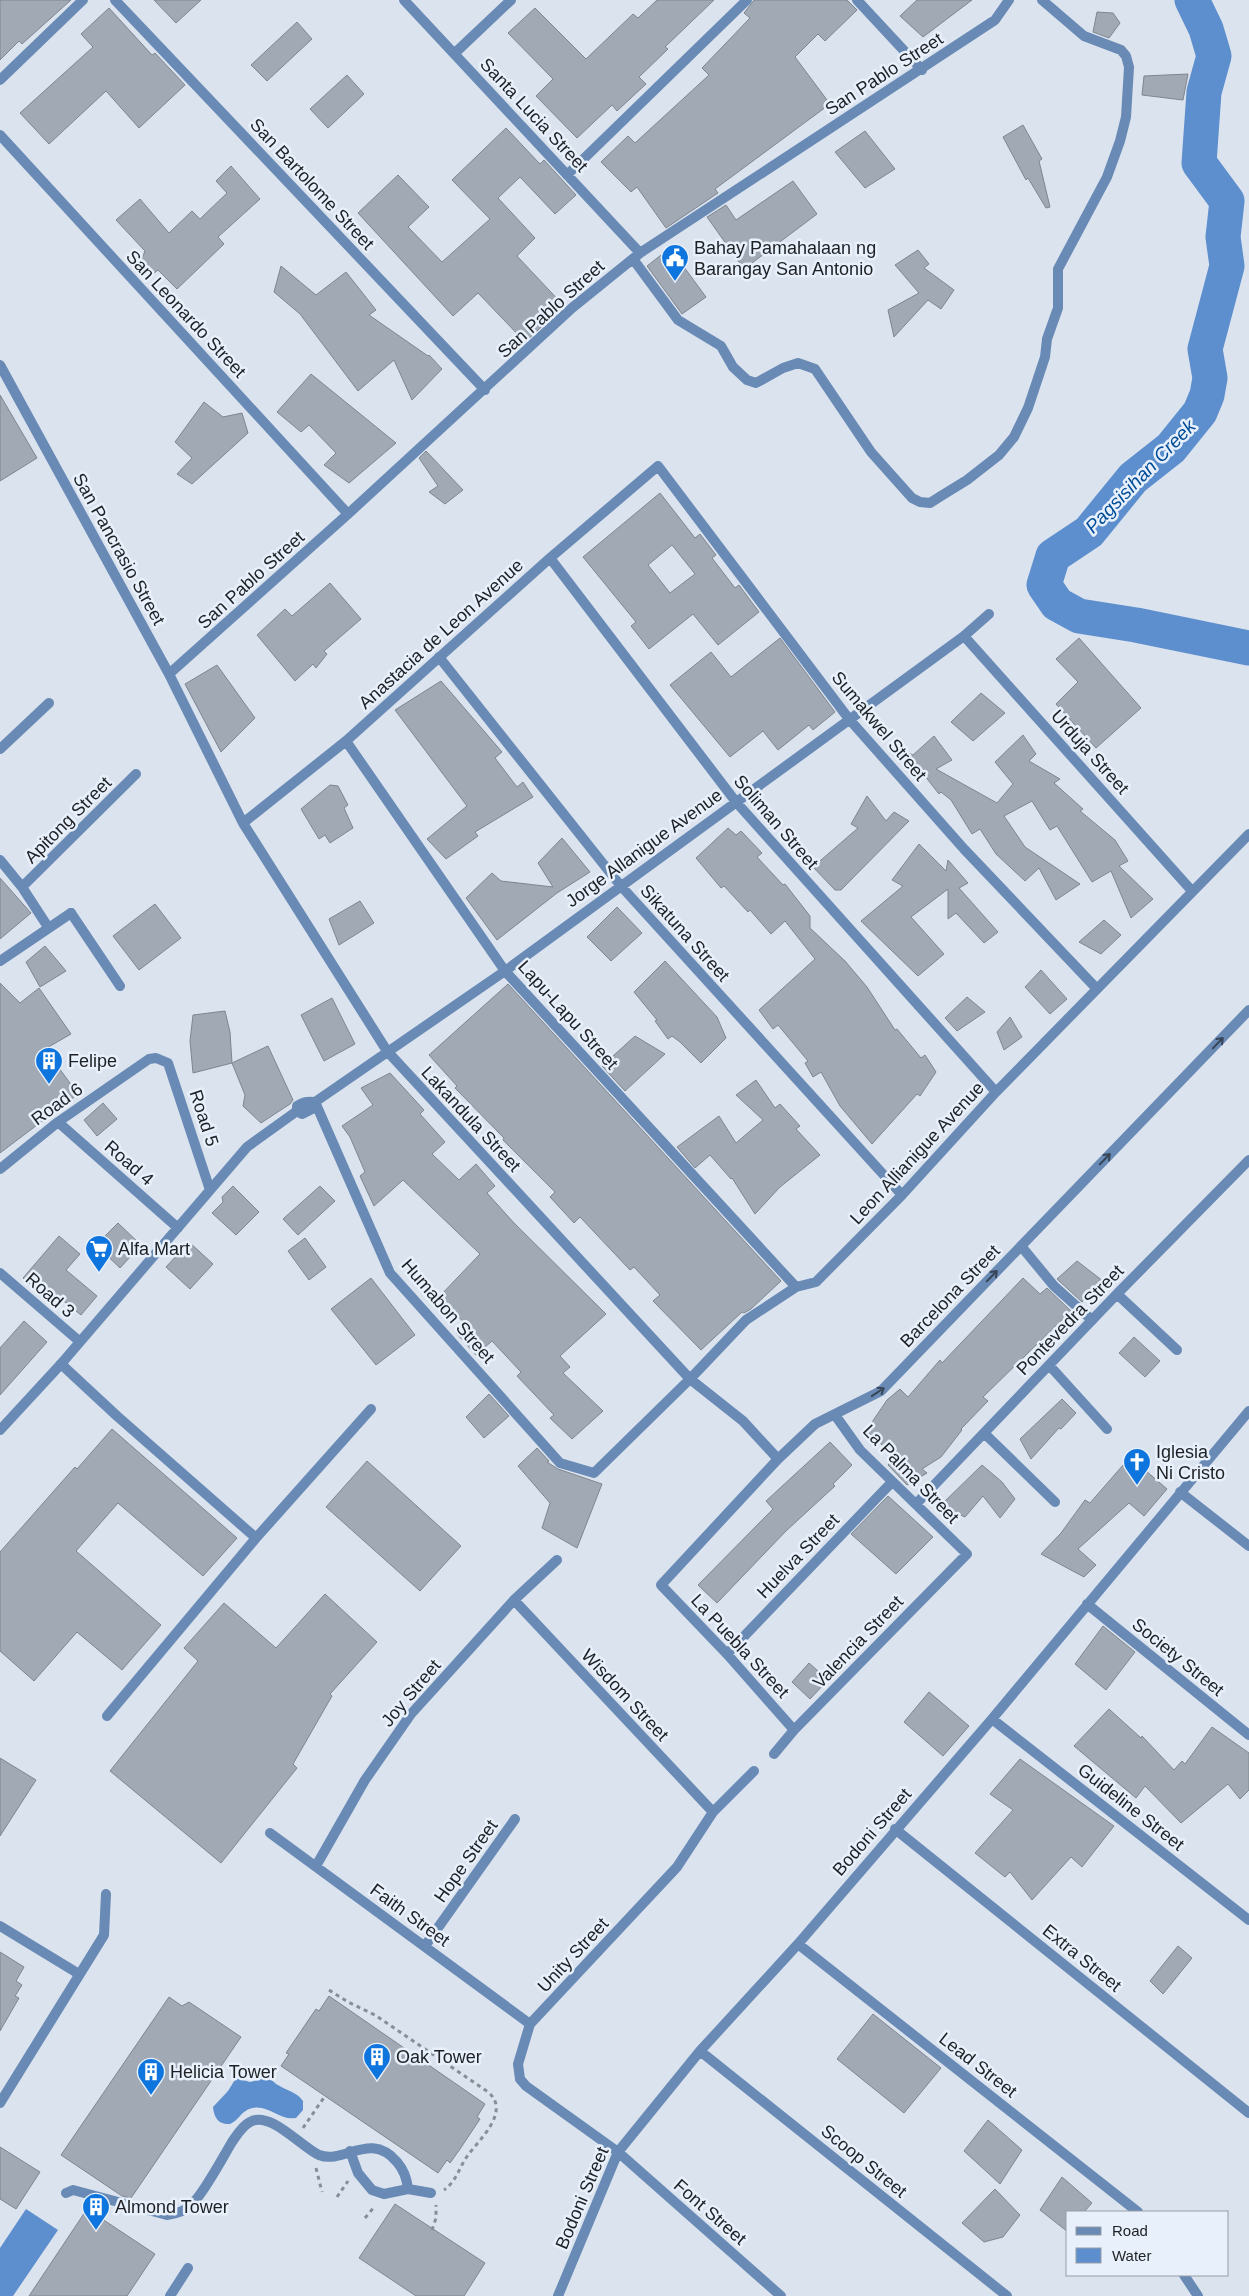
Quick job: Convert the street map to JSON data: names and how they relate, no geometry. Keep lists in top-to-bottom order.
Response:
{
  "streets": {
    "street": [
      "San Pablo Street",
      "Santa Lucia Street",
      "San Bartolome Street",
      "San Leonardo Street",
      "San Pancrasio Street",
      "Anastacia de Leon Avenue",
      "Sumakwel Street",
      "Urduja Street",
      "Apitong Street",
      "Soliman Street",
      "Jorge Allanigue Avenue",
      "Sikatuna Street",
      "Lapu-Lapu Street",
      "Road 6",
      "Road 5",
      "Lakandula Street",
      "Leon Allianigue Avenue",
      "Road 4",
      "Road 3",
      "Barcelona Street",
      "Humabon Street",
      "Pontevedra Street",
      "La Palma Street",
      "Huelva Street",
      "Valencia Street",
      "La Puebla Street",
      "Society Street",
      "Joy Street",
      "Wisdom Street",
      "Guideline Street",
      "Bodoni Street",
      "Hope Street",
      "Faith Street",
      "Unity Street",
      "Extra Street",
      "Lead Street",
      "Scoop Street",
      "Font Street"
    ]
  },
  "crossings": [
    ["San Pablo Street", "Santa Lucia Street"],
    ["San Pablo Street", "San Bartolome Street"],
    ["San Pablo Street", "San Leonardo Street"],
    ["San Pablo Street", "San Pancrasio Street"],
    ["San Pancrasio Street", "Lakandula Street"],
    ["Anastacia de Leon Avenue", "Sumakwel Street"],
    ["Anastacia de Leon Avenue", "Soliman Street"],
    ["Anastacia de Leon Avenue", "Sikatuna Street"],
    ["Anastacia de Leon Avenue", "Lapu-Lapu Street"],
    ["Anastacia de Leon Avenue", "Lakandula Street"],
    ["Sumakwel Street", "Jorge Allanigue Avenue"],
    ["Sumakwel Street", "Leon Allianigue Avenue"],
    ["Urduja Street", "Jorge Allanigue Avenue"],
    ["Urduja Street", "Leon Allianigue Avenue"],
    ["Soliman Street", "Jorge Allanigue Avenue"],
    ["Soliman Street", "Leon Allianigue Avenue"],
    ["Jorge Allanigue Avenue", "Sikatuna Street"],
    ["Jorge Allanigue Avenue", "Lapu-Lapu Street"],
    ["Jorge Allanigue Avenue", "Road 5"],
    ["Jorge Allanigue Avenue", "Lakandula Street"],
    ["Jorge Allanigue Avenue", "Humabon Street"],
    ["Sikatuna Street", "Leon Allianigue Avenue"],
    ["Lapu-Lapu Street", "Leon Allianigue Avenue"],
    ["Road 6", "Road 5"],
    ["Road 6", "Road 4"],
    ["Lakandula Street", "Leon Allianigue Avenue"],
    ["Lakandula Street", "Barcelona Street"],
    ["Leon Allianigue Avenue", "Humabon Street"],
    ["Barcelona Street", "La Palma Street"],
    ["Barcelona Street", "La Puebla Street"],
    ["Pontevedra Street", "La Palma Street"],
    ["La Palma Street", "Huelva Street"],
    ["La Palma Street", "Valencia Street"],
    ["Huelva Street", "La Puebla Street"],
    ["Valencia Street", "La Puebla Street"],
    ["Society Street", "Bodoni Street"],
    ["Joy Street", "Wisdom Street"],
    ["Joy Street", "Faith Street"],
    ["Wisdom Street", "Unity Street"],
    ["Guideline Street", "Bodoni Street"],
    ["Bodoni Street", "Unity Street"],
    ["Bodoni Street", "Extra Street"],
    ["Bodoni Street", "Lead Street"],
    ["Bodoni Street", "Scoop Street"],
    ["Bodoni Street", "Font Street"],
    ["Hope Street", "Faith Street"],
    ["Faith Street", "Unity Street"],
    ["Unity Street", "Font Street"]
  ],
  "one_way": ["Barcelona Street"],
  "water": ["Pagsisihan Creek"],
  "places": {
    "public building": ["Bahay Pamahalaan ng Barangay San Antonio"],
    "building": [
      "Felipe",
      "Oak Tower",
      "Helicia Tower",
      "Almond Tower"
    ],
    "supermarket": ["Alfa Mart"],
    "church": ["Iglesia Ni Cristo"]
  },
  "legend": ["Road", "Water"]
}
